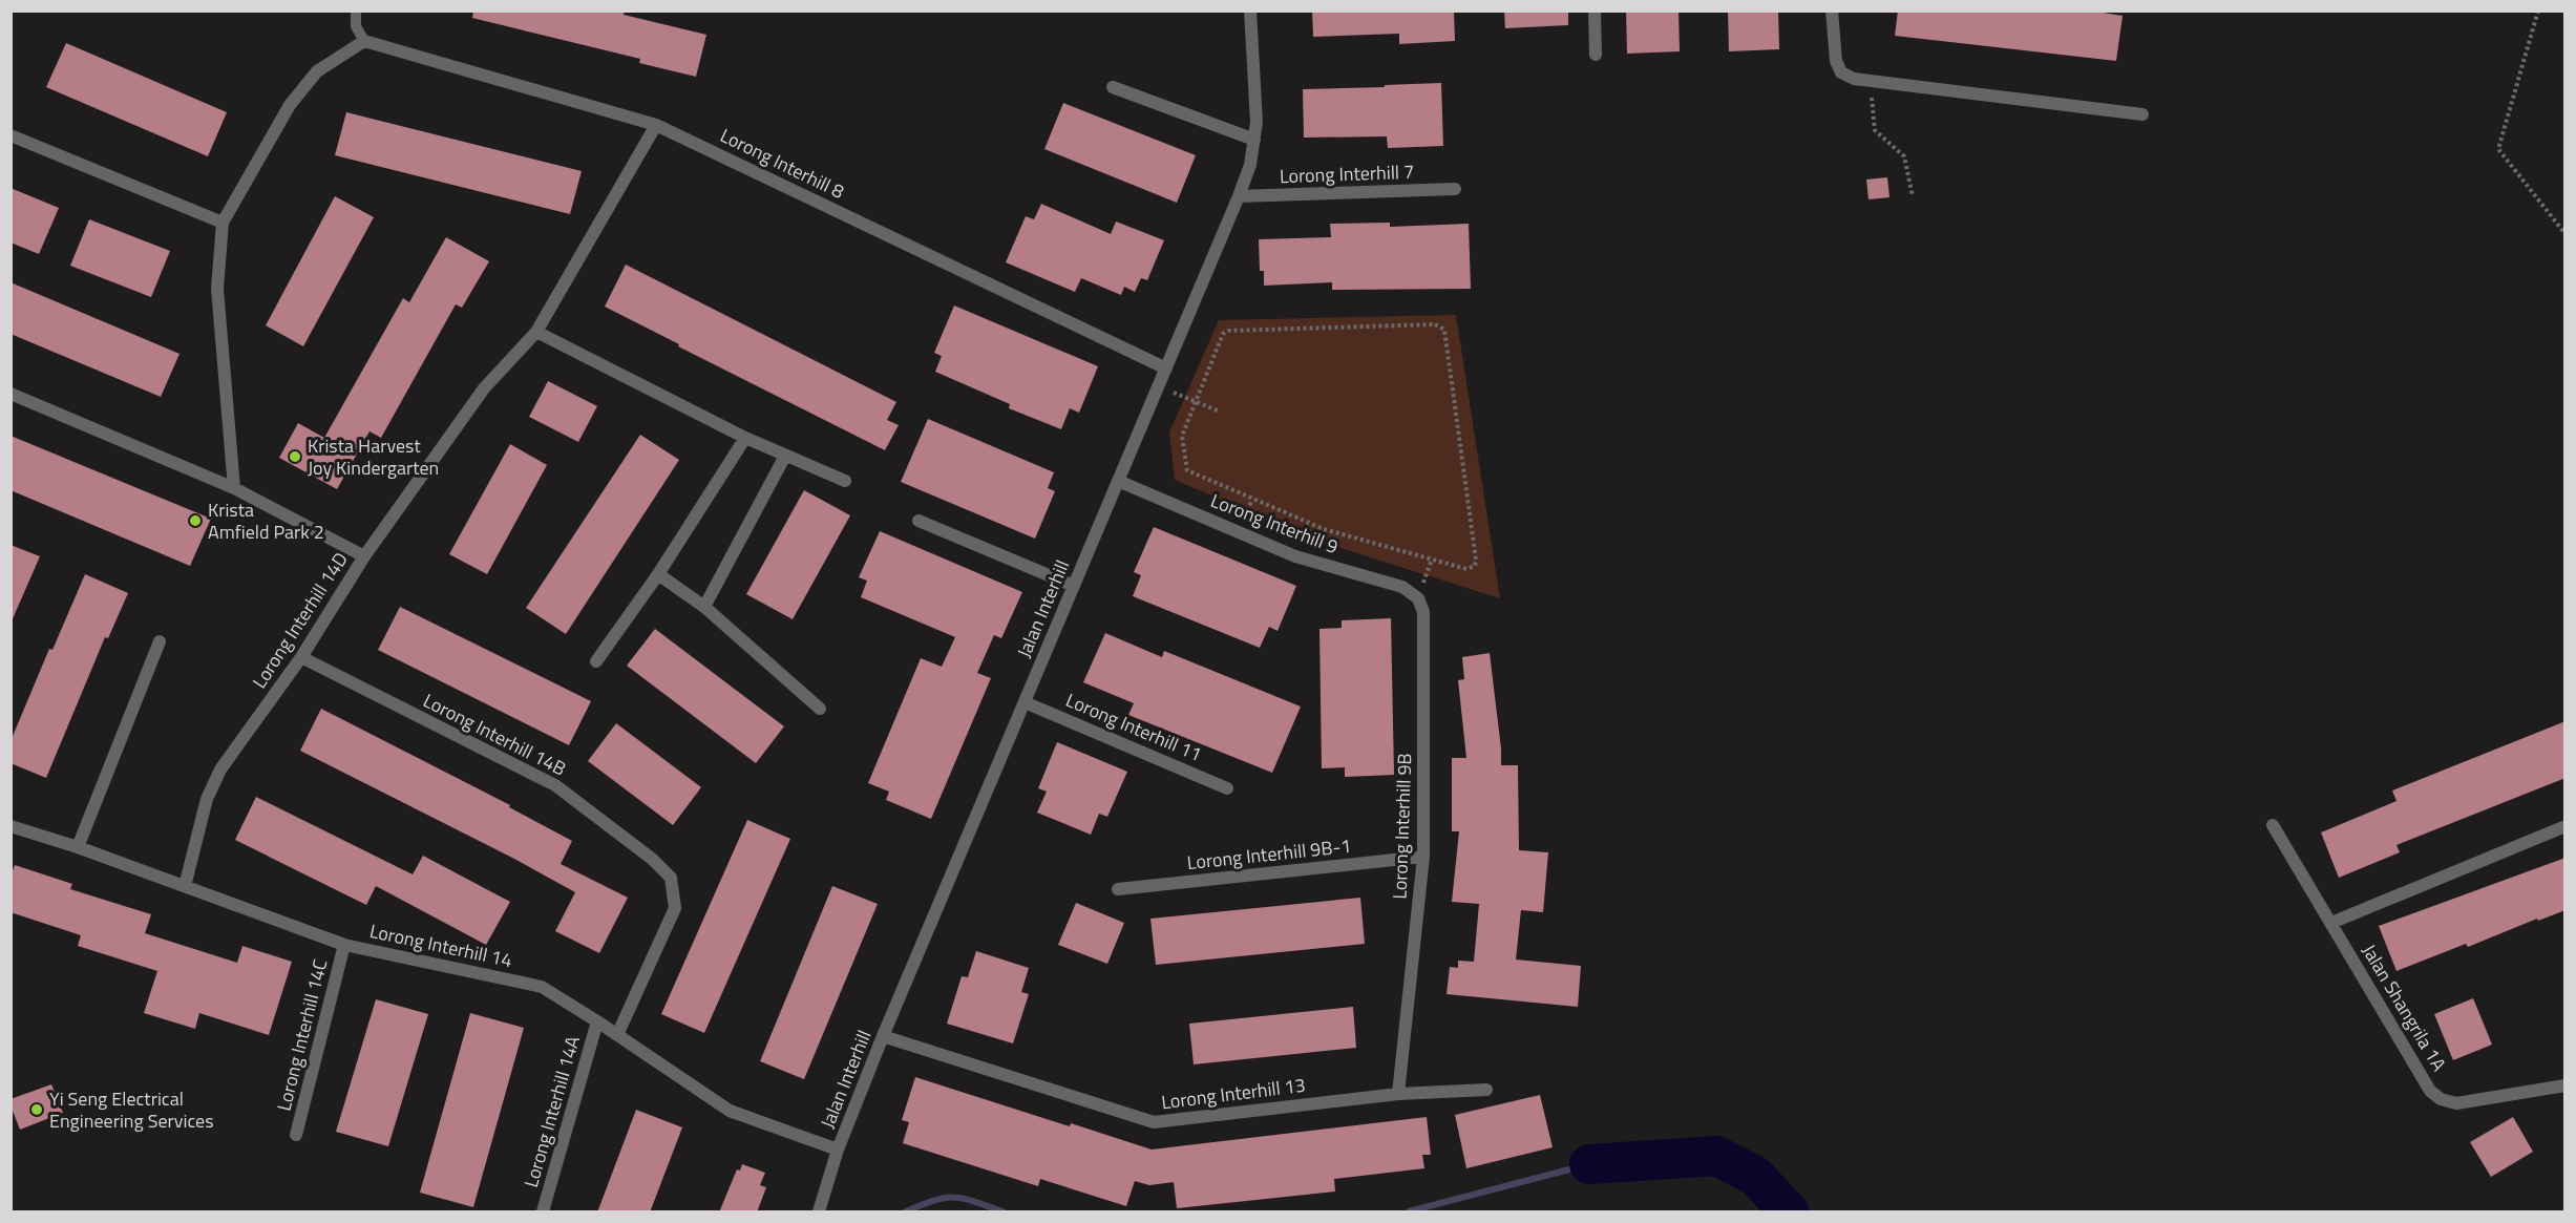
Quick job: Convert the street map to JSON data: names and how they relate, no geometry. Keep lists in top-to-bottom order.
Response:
{
  "streets": {
    "street": [
      "Lorong Interhill 8",
      "Lorong Interhill 7",
      "Lorong Interhill 9",
      "Jalan Interhill",
      "Lorong Interhill 14D",
      "Lorong Interhill 11",
      "Lorong Interhill 14B",
      "Lorong Interhill 9B",
      "Lorong Interhill 9B-1",
      "Lorong Interhill 14",
      "Jalan Shangrila 1A",
      "Lorong Interhill 14C",
      "Lorong Interhill 13",
      "Lorong Interhill 14A"
    ]
  },
  "crossings": [
    ["Lorong Interhill 8", "Jalan Interhill"],
    ["Lorong Interhill 7", "Jalan Interhill"],
    ["Lorong Interhill 9", "Jalan Interhill"],
    ["Lorong Interhill 9", "Lorong Interhill 9B"],
    ["Jalan Interhill", "Lorong Interhill 11"],
    ["Jalan Interhill", "Lorong Interhill 14"],
    ["Jalan Interhill", "Lorong Interhill 13"],
    ["Lorong Interhill 14D", "Lorong Interhill 14B"],
    ["Lorong Interhill 14D", "Lorong Interhill 14"],
    ["Lorong Interhill 14B", "Lorong Interhill 14"],
    ["Lorong Interhill 9B", "Lorong Interhill 9B-1"],
    ["Lorong Interhill 9B", "Lorong Interhill 13"],
    ["Lorong Interhill 14", "Lorong Interhill 14C"],
    ["Lorong Interhill 14", "Lorong Interhill 14A"]
  ],
  "places": ["Krista Harvest Joy Kindergarten", "Krista Amfield Park 2", "Yi Seng Electrical Engineering Services"]
}
